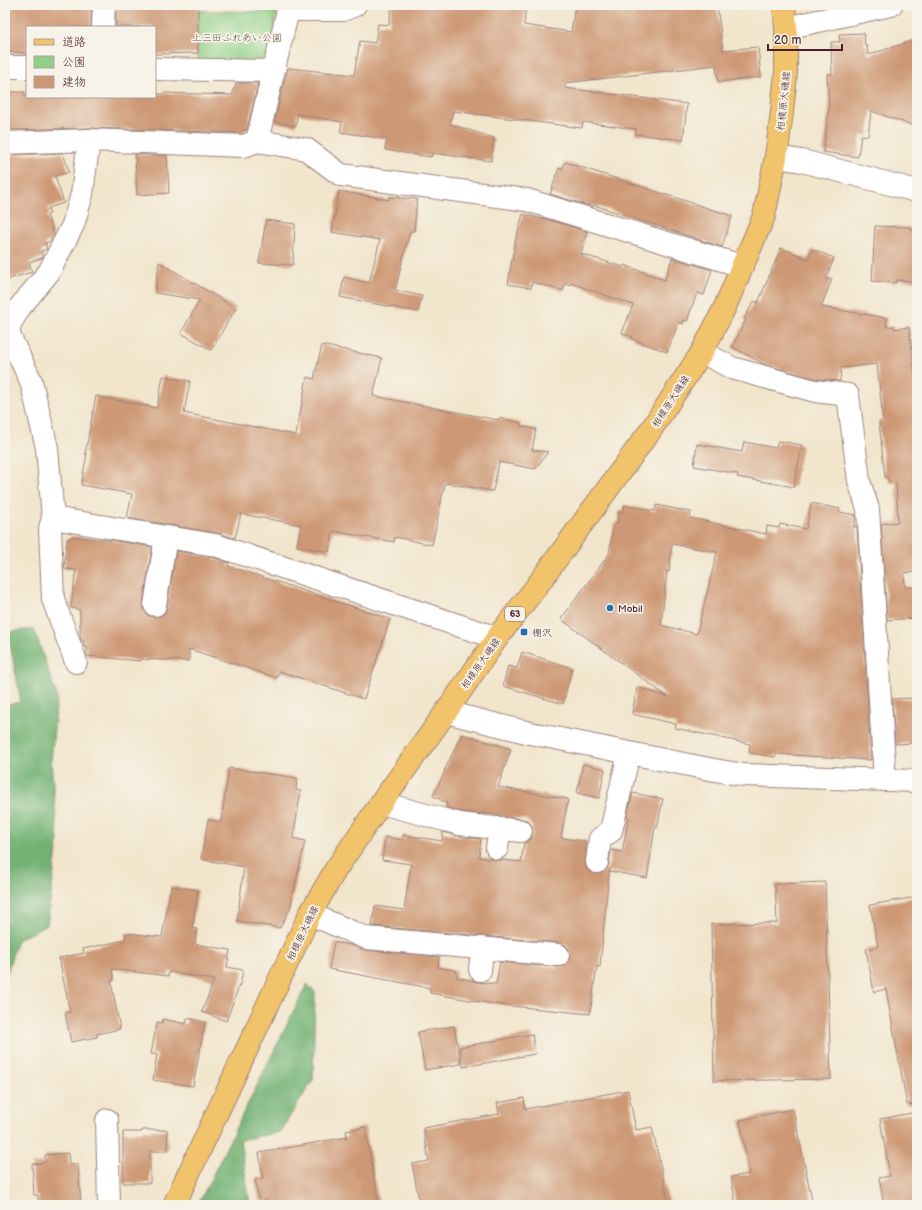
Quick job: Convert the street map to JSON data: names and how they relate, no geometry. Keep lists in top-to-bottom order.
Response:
{
  "streets": {
    "main road": ["相模原大磯線", "63"]
  },
  "parks": ["上三田ふれあい公園"],
  "places": {
    "other": ["Mobil"],
    "transit": ["棚沢"]
  },
  "legend": ["道路", "公園", "建物"],
  "scale_bar": "20 m"
}
